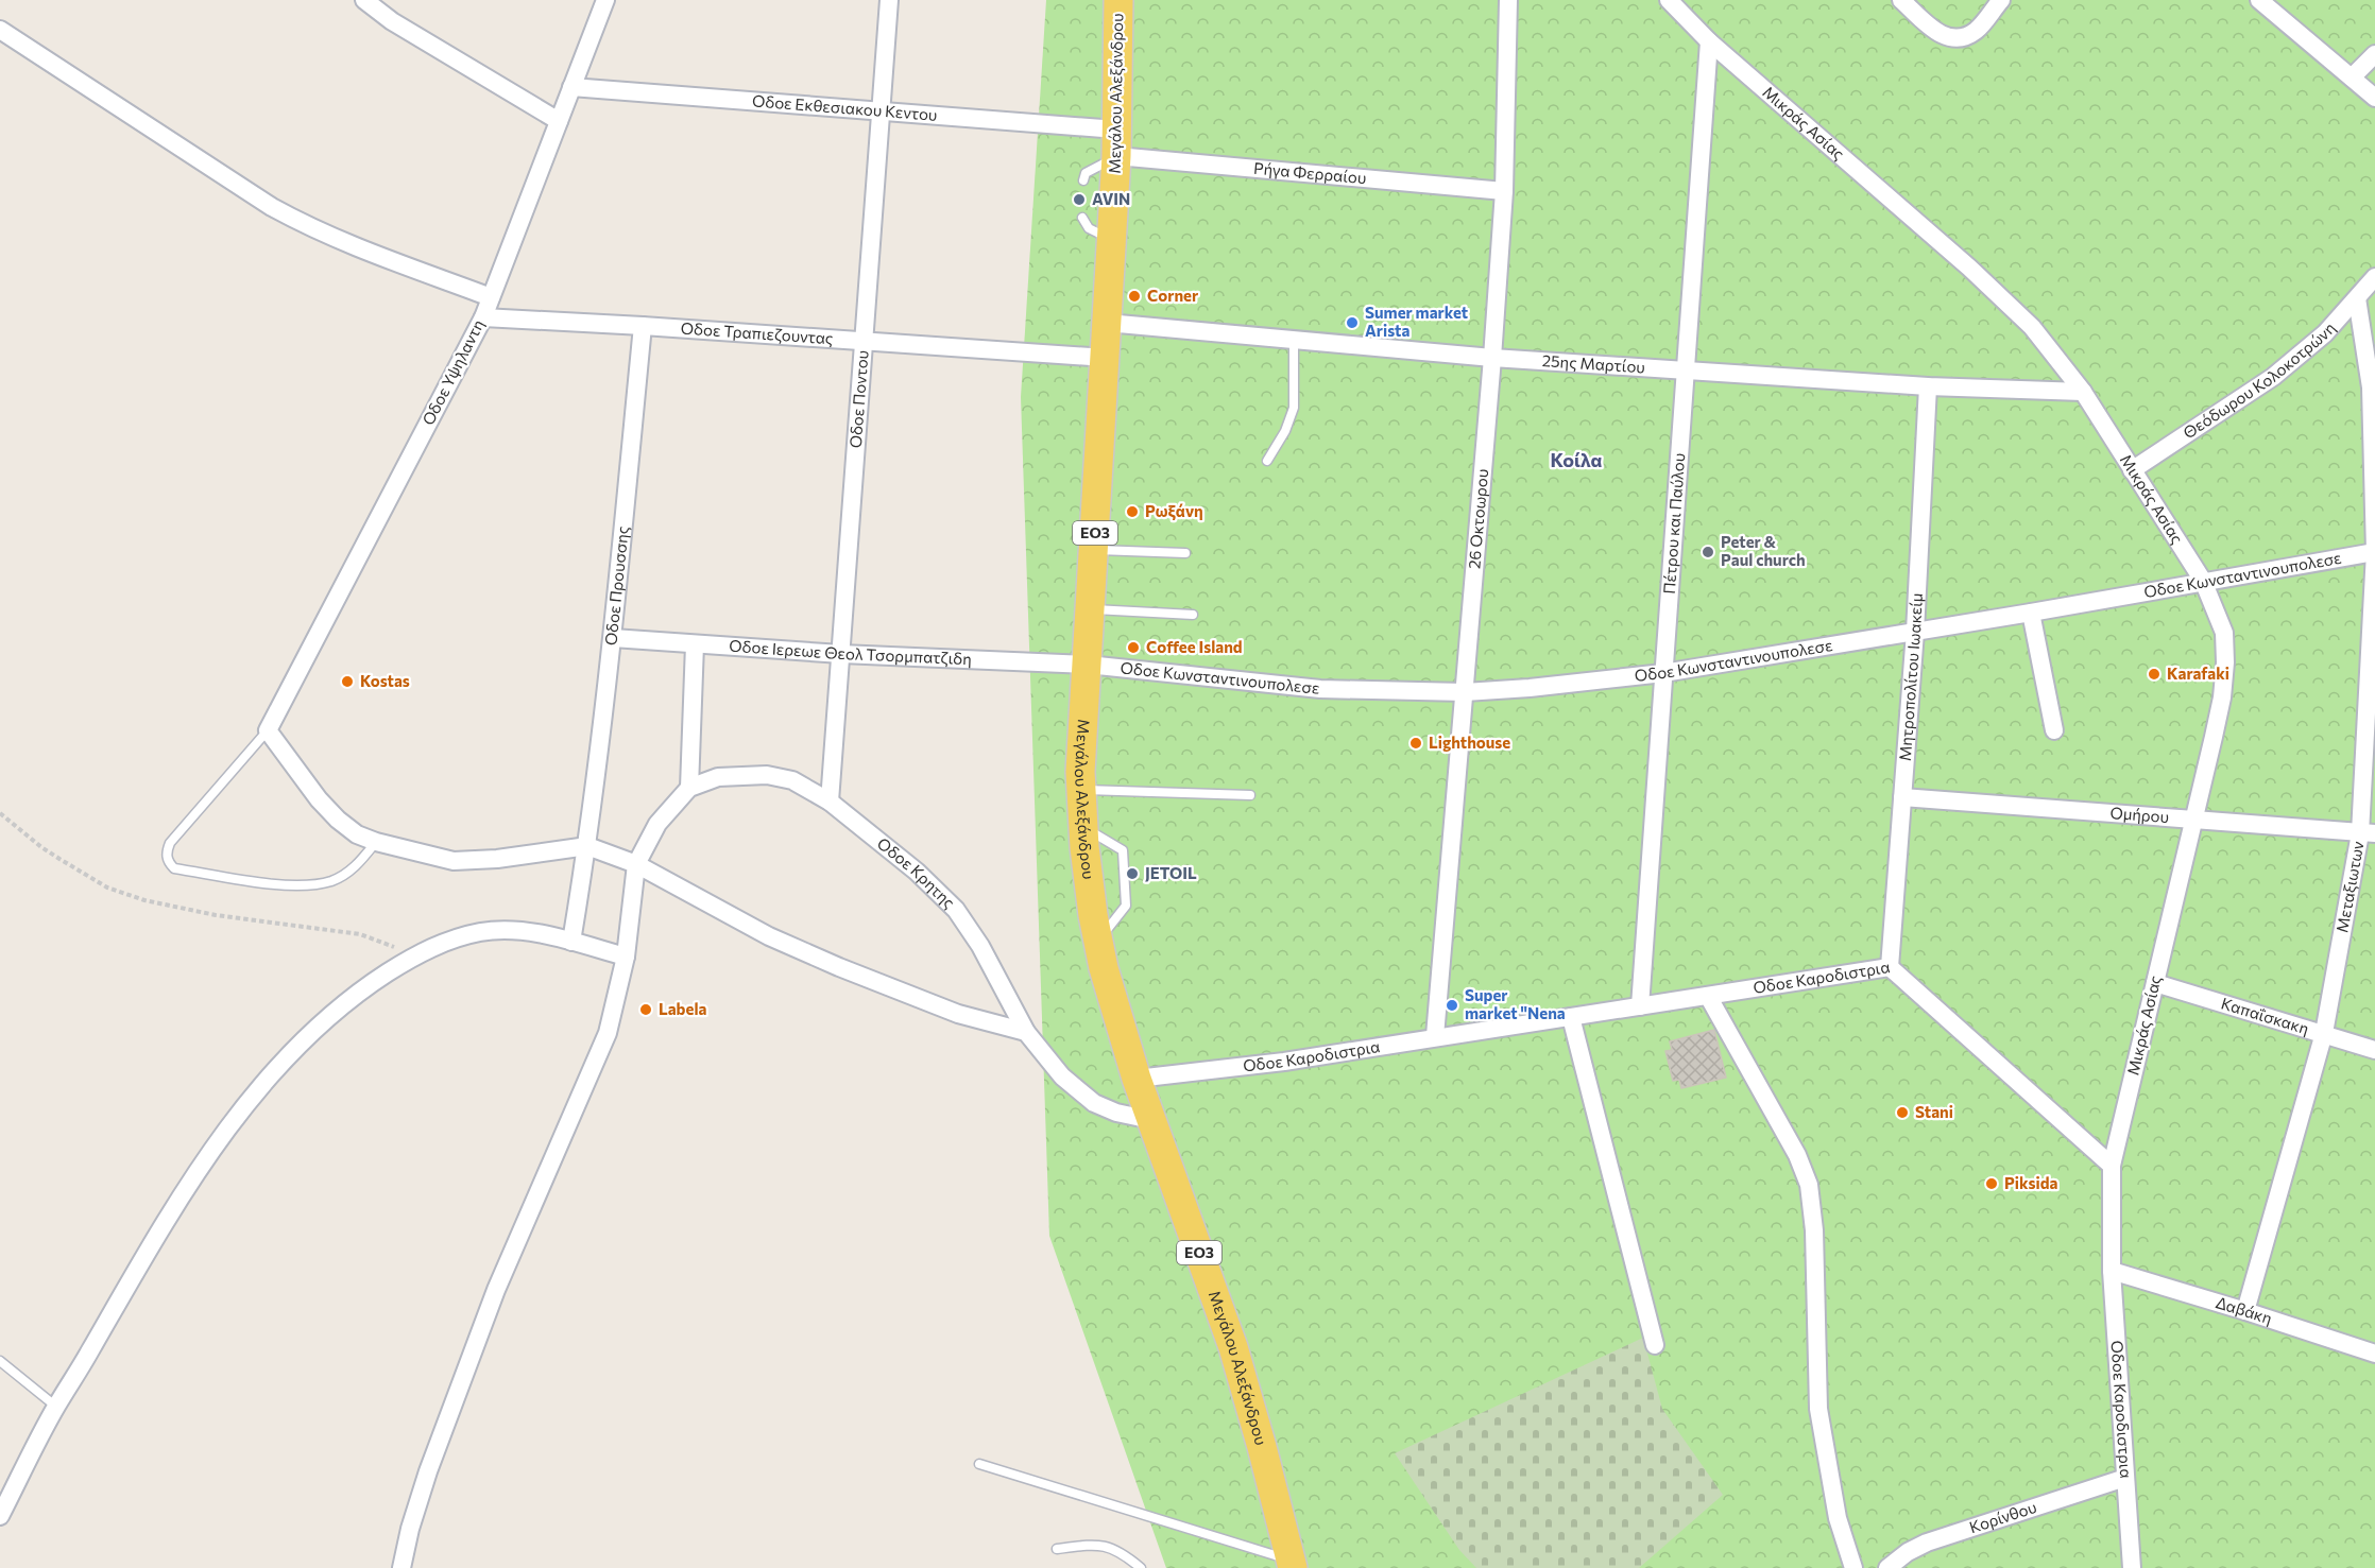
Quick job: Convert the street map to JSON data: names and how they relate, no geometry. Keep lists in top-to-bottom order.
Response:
{
  "streets": {
    "main road": ["Μεγάλου Αλεξάνδρου", "ΕΟ3"],
    "street": [
      "Oδοε Εκθεσιακου Κεντου",
      "Μικράς Ασίας",
      "Ρήγα Φερραίου",
      "Oδοε Τραπιεζουντας",
      "25ης Μαρτίου",
      "Oδοε Υψηλαντη",
      "Θεόδωρου Κολοκοτρώνη",
      "Oδοε Ποντου",
      "26 Οκτοωρου",
      "Πέτρου και Παύλου",
      "Oδοε Κωνσταντινουπολεσε",
      "Oδοε Προυσσης",
      "Oδοε Ιερεωε Θεολ Τσορμπατζιδη",
      "Μητροπολίτου Ιωακείμ",
      "Ομήρου",
      "Oδοε Κρητης",
      "Μεταξιωτων",
      "Oδοε Καροδιστρια",
      "Καπαΐσκακη",
      "Δαβάκη",
      "Κορίνθου"
    ]
  },
  "crossings": [
    ["Μεγάλου Αλεξάνδρου", "Oδοε Εκθεσιακου Κεντου"],
    ["Μεγάλου Αλεξάνδρου", "Ρήγα Φερραίου"],
    ["Μεγάλου Αλεξάνδρου", "Oδοε Τραπιεζουντας"],
    ["Μεγάλου Αλεξάνδρου", "25ης Μαρτίου"],
    ["Μεγάλου Αλεξάνδρου", "Oδοε Κωνσταντινουπολεσε"],
    ["Μεγάλου Αλεξάνδρου", "Oδοε Ιερεωε Θεολ Τσορμπατζιδη"],
    ["Μεγάλου Αλεξάνδρου", "Oδοε Κρητης"],
    ["Μεγάλου Αλεξάνδρου", "Oδοε Καροδιστρια"],
    ["Oδοε Εκθεσιακου Κεντου", "Ρήγα Φερραίου"],
    ["Oδοε Εκθεσιακου Κεντου", "Oδοε Υψηλαντη"],
    ["Oδοε Εκθεσιακου Κεντου", "Oδοε Ποντου"],
    ["Μικράς Ασίας", "25ης Μαρτίου"],
    ["Μικράς Ασίας", "Θεόδωρου Κολοκοτρώνη"],
    ["Μικράς Ασίας", "Πέτρου και Παύλου"],
    ["Μικράς Ασίας", "Oδοε Κωνσταντινουπολεσε"],
    ["Μικράς Ασίας", "Ομήρου"],
    ["Μικράς Ασίας", "Oδοε Καροδιστρια"],
    ["Μικράς Ασίας", "Καπαΐσκακη"],
    ["Ρήγα Φερραίου", "26 Οκτοωρου"],
    ["Oδοε Τραπιεζουντας", "Oδοε Υψηλαντη"],
    ["Oδοε Τραπιεζουντας", "Oδοε Ποντου"],
    ["Oδοε Τραπιεζουντας", "Oδοε Προυσσης"],
    ["25ης Μαρτίου", "26 Οκτοωρου"],
    ["25ης Μαρτίου", "Πέτρου και Παύλου"],
    ["25ης Μαρτίου", "Μητροπολίτου Ιωακείμ"],
    ["Θεόδωρου Κολοκοτρώνη", "Μεταξιωτων"],
    ["Oδοε Ποντου", "Oδοε Ιερεωε Θεολ Τσορμπατζιδη"],
    ["Oδοε Ποντου", "Oδοε Κρητης"],
    ["26 Οκτοωρου", "Oδοε Κωνσταντινουπολεσε"],
    ["26 Οκτοωρου", "Oδοε Καροδιστρια"],
    ["Πέτρου και Παύλου", "Oδοε Κωνσταντινουπολεσε"],
    ["Πέτρου και Παύλου", "Oδοε Καροδιστρια"],
    ["Oδοε Κωνσταντινουπολεσε", "Oδοε Ιερεωε Θεολ Τσορμπατζιδη"],
    ["Oδοε Κωνσταντινουπολεσε", "Μητροπολίτου Ιωακείμ"],
    ["Oδοε Κωνσταντινουπολεσε", "Μεταξιωτων"],
    ["Oδοε Προυσσης", "Oδοε Ιερεωε Θεολ Τσορμπατζιδη"],
    ["Μητροπολίτου Ιωακείμ", "Ομήρου"],
    ["Μητροπολίτου Ιωακείμ", "Oδοε Καροδιστρια"],
    ["Ομήρου", "Μεταξιωτων"],
    ["Μεταξιωτων", "Καπαΐσκακη"],
    ["Μεταξιωτων", "Δαβάκη"],
    ["Oδοε Καροδιστρια", "Δαβάκη"],
    ["Oδοε Καροδιστρια", "Κορίνθου"]
  ],
  "districts": ["Κοίλα"],
  "places": [
    "AVIN",
    "Corner",
    "Sumer market Arista",
    "Ρωξάνη",
    "Peter & Paul church",
    "Coffee Island",
    "Karafaki",
    "Kostas",
    "Lighthouse",
    "JETOIL",
    "Super market \"Nena",
    "Labela",
    "Stani",
    "Piksida"
  ]
}
